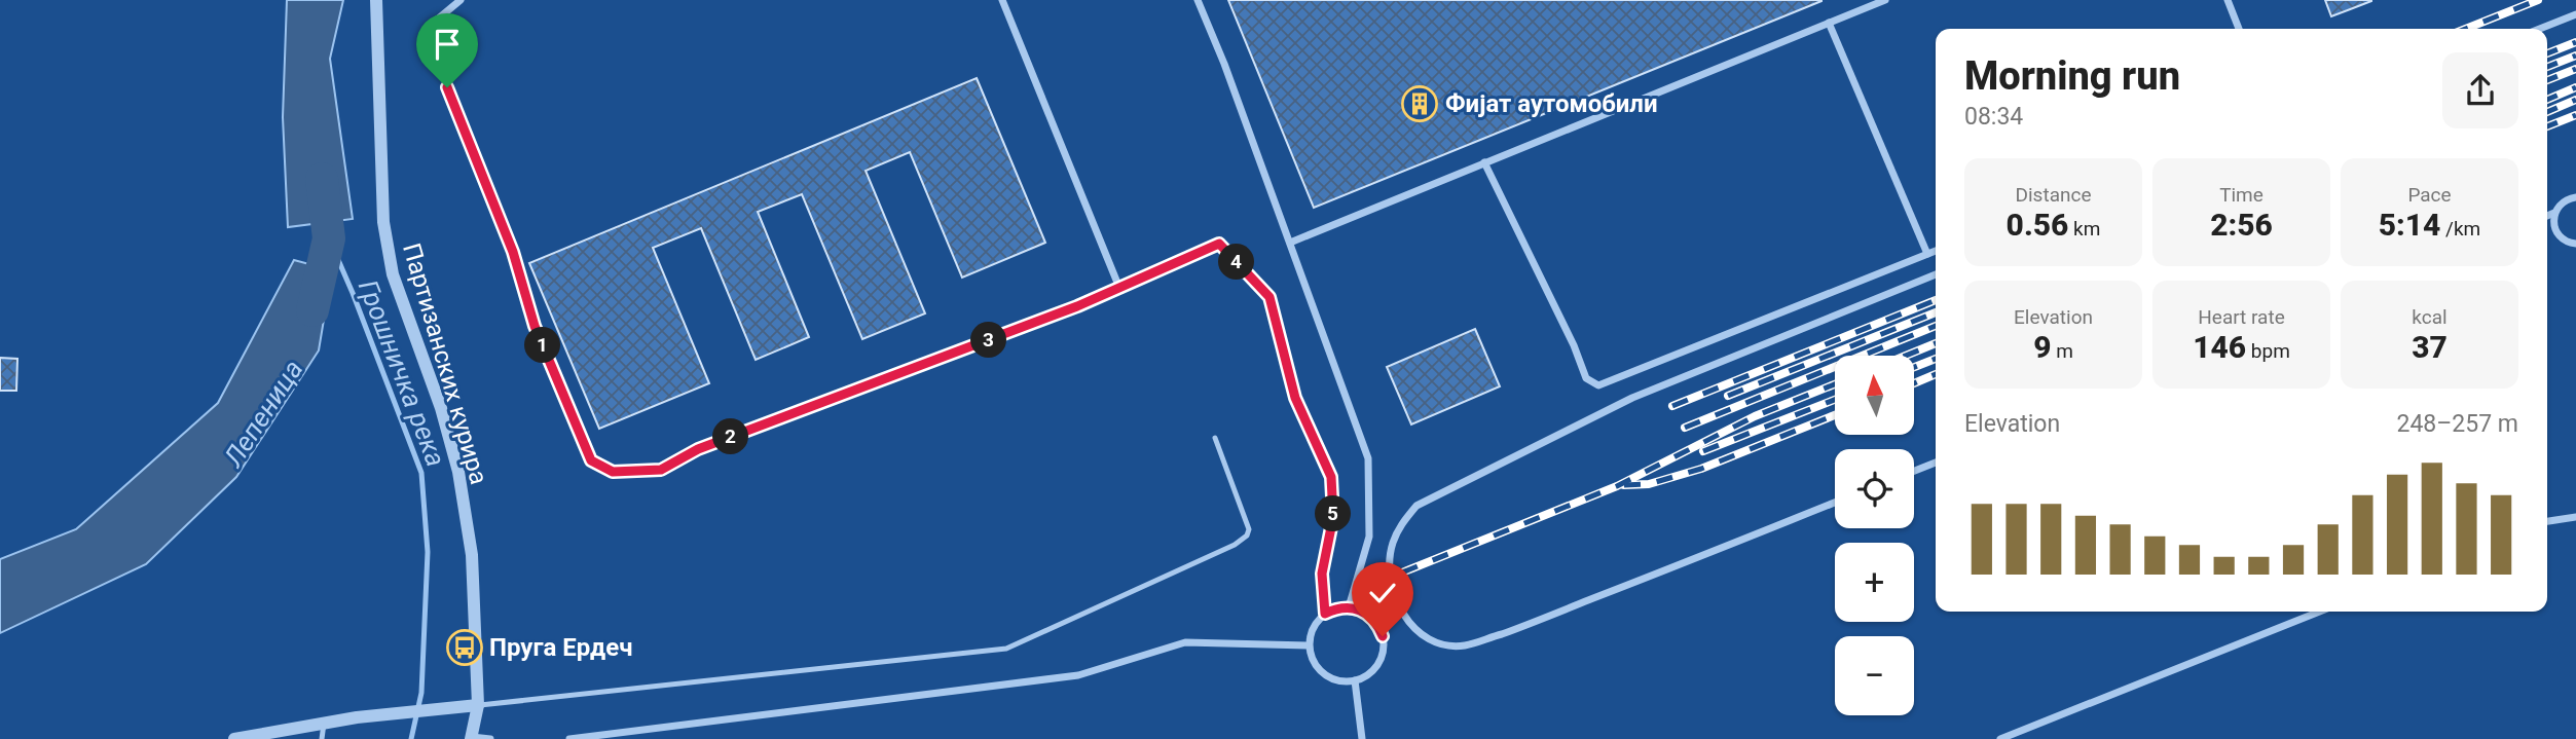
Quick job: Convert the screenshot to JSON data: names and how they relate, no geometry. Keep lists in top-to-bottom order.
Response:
{
  "streets": {
    "street": ["Партизанских курира"]
  },
  "water": ["Грошничка река", "Лепеница"],
  "places": {
    "building": ["Фијат аутомобили"],
    "bus stop": ["Пруга Ердеч"]
  },
  "north": "top",
  "page": {
    "heading": ["Morning run", "08:34"],
    "stats": [
      ["Distance", "0.56 km"],
      ["Time", "2:56"],
      ["Pace", "5:14 /km"],
      ["Elevation", "9 m"],
      ["Heart rate", "146 bpm"],
      ["kcal", "37"]
    ],
    "pins": [
      "4",
      "3",
      "1",
      "2",
      "5"
    ],
    "map_buttons": ["+", "−"],
    "chart": ["Elevation", "248–257 m"]
  }
}
